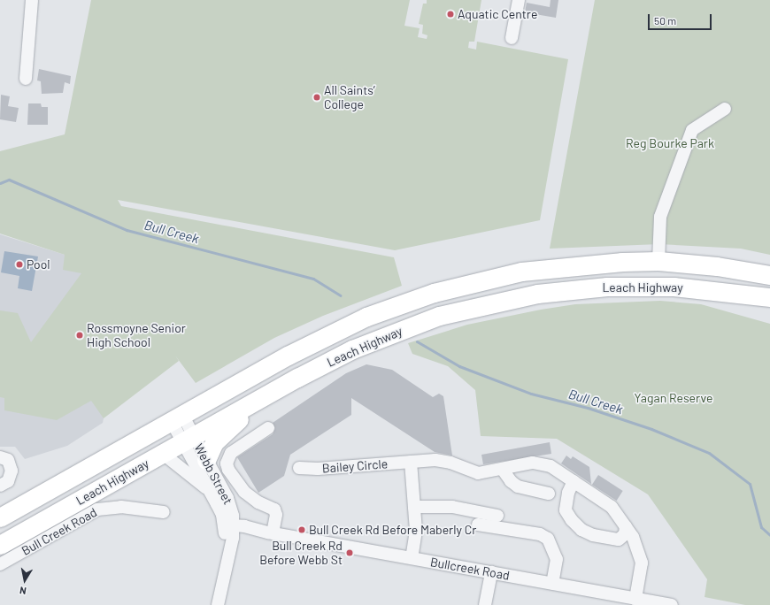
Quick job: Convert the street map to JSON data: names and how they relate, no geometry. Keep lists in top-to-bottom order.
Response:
{
  "streets": {
    "highway": ["Leach Highway"],
    "street": [
      "Bailey Circle",
      "Webb Street",
      "Bull Creek Road",
      "Bullcreek Road"
    ]
  },
  "crossings": [
    ["Leach Highway", "Webb Street"],
    ["Webb Street", "Bullcreek Road"]
  ],
  "water": ["Bull Creek"],
  "parks": ["Reg Bourke Park", "Yagan Reserve"],
  "places": [
    "Aquatic Centre",
    "All Saints’ College",
    "Pool",
    "Rossmoyne Senior High School",
    "Bull Creek Rd Before Maberly Cr",
    "Bull Creek Rd Before Webb St"
  ],
  "scale_bar": "50 m",
  "north": "bottom"
}
